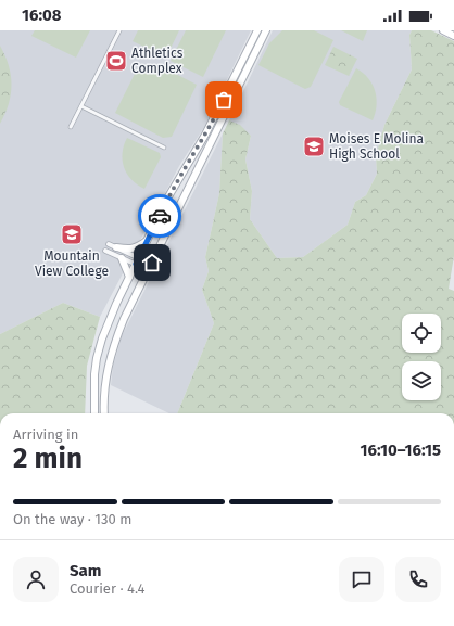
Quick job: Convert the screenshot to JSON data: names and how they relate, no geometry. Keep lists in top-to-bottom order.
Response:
{
  "places": {
    "sports": ["Athletics Complex"],
    "school or university": ["Moises E Molina High School", "Mountain View College"]
  },
  "page": {
    "status": "16:08",
    "heading": ["2 min", "Arriving in", "16:10–16:15"],
    "panel": ["Sam", "Courier · 4.4"],
    "bar": "On the way · 130 m"
  }
}
